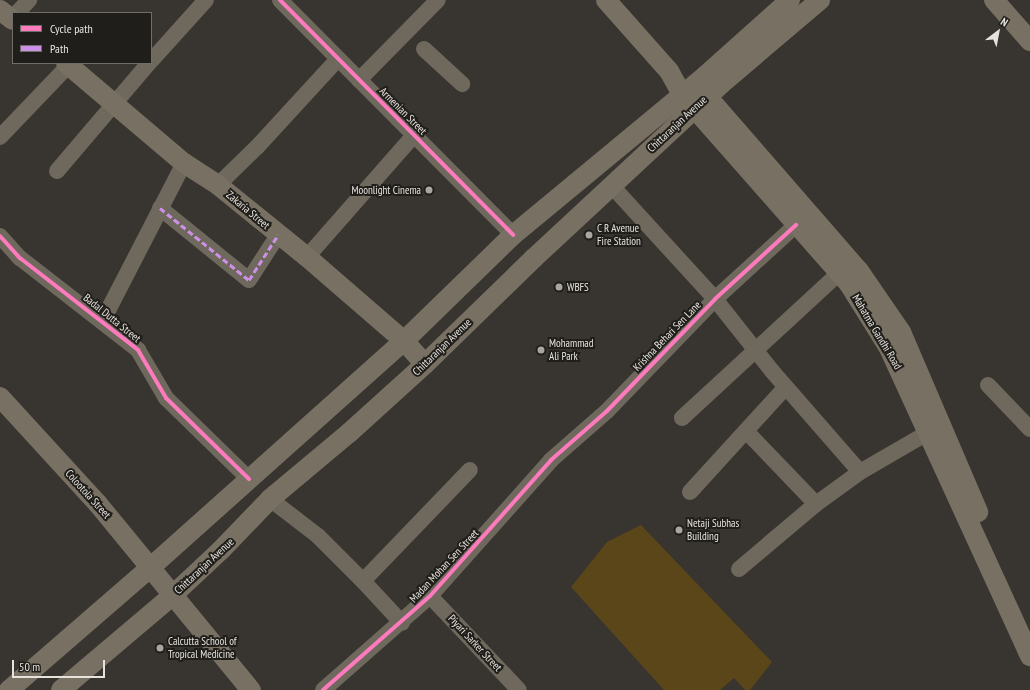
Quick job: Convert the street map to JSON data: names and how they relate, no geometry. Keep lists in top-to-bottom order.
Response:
{
  "streets": {
    "main road": [
      "Chittaranjan Avenue",
      "Zakaria Street",
      "Mahatma Gandhi Road",
      "Colootola Street"
    ],
    "street": [
      "Armenian Street",
      "Badal Dutta Street",
      "Krishna Behari Sen Lane",
      "Madan Mohan Sen Street",
      "Piyari Sarker Street"
    ]
  },
  "crossings": [
    ["Chittaranjan Avenue", "Zakaria Street"],
    ["Chittaranjan Avenue", "Mahatma Gandhi Road"],
    ["Chittaranjan Avenue", "Colootola Street"],
    ["Mahatma Gandhi Road", "Krishna Behari Sen Lane"],
    ["Krishna Behari Sen Lane", "Madan Mohan Sen Street"],
    ["Madan Mohan Sen Street", "Piyari Sarker Street"]
  ],
  "places": [
    "Moonlight Cinema",
    "C R Avenue Fire Station",
    "WBFS",
    "Mohammad Ali Park",
    "Netaji Subhas Building",
    "Calcutta School of Tropical Medicine"
  ],
  "legend": ["Cycle path", "Path"],
  "scale_bar": "50 m",
  "north": "top right"
}
